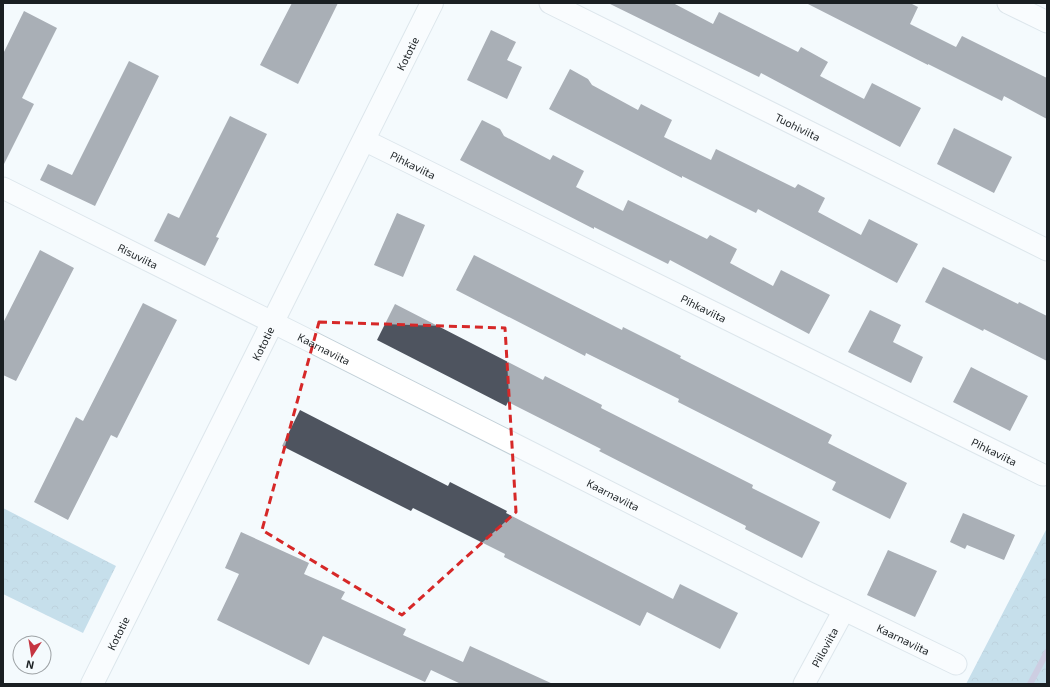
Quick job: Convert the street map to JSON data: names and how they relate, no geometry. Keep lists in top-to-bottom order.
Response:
{
  "streets": {
    "street": [
      "Kototie",
      "Tuohiviita",
      "Pihkaviita",
      "Risuviita",
      "Kaarnaviita",
      "Piiloviita"
    ]
  },
  "crossings": [
    ["Kototie", "Pihkaviita"],
    ["Kototie", "Risuviita"],
    ["Kototie", "Kaarnaviita"],
    ["Risuviita", "Kaarnaviita"],
    ["Kaarnaviita", "Piiloviita"]
  ],
  "north": "bottom"
}
